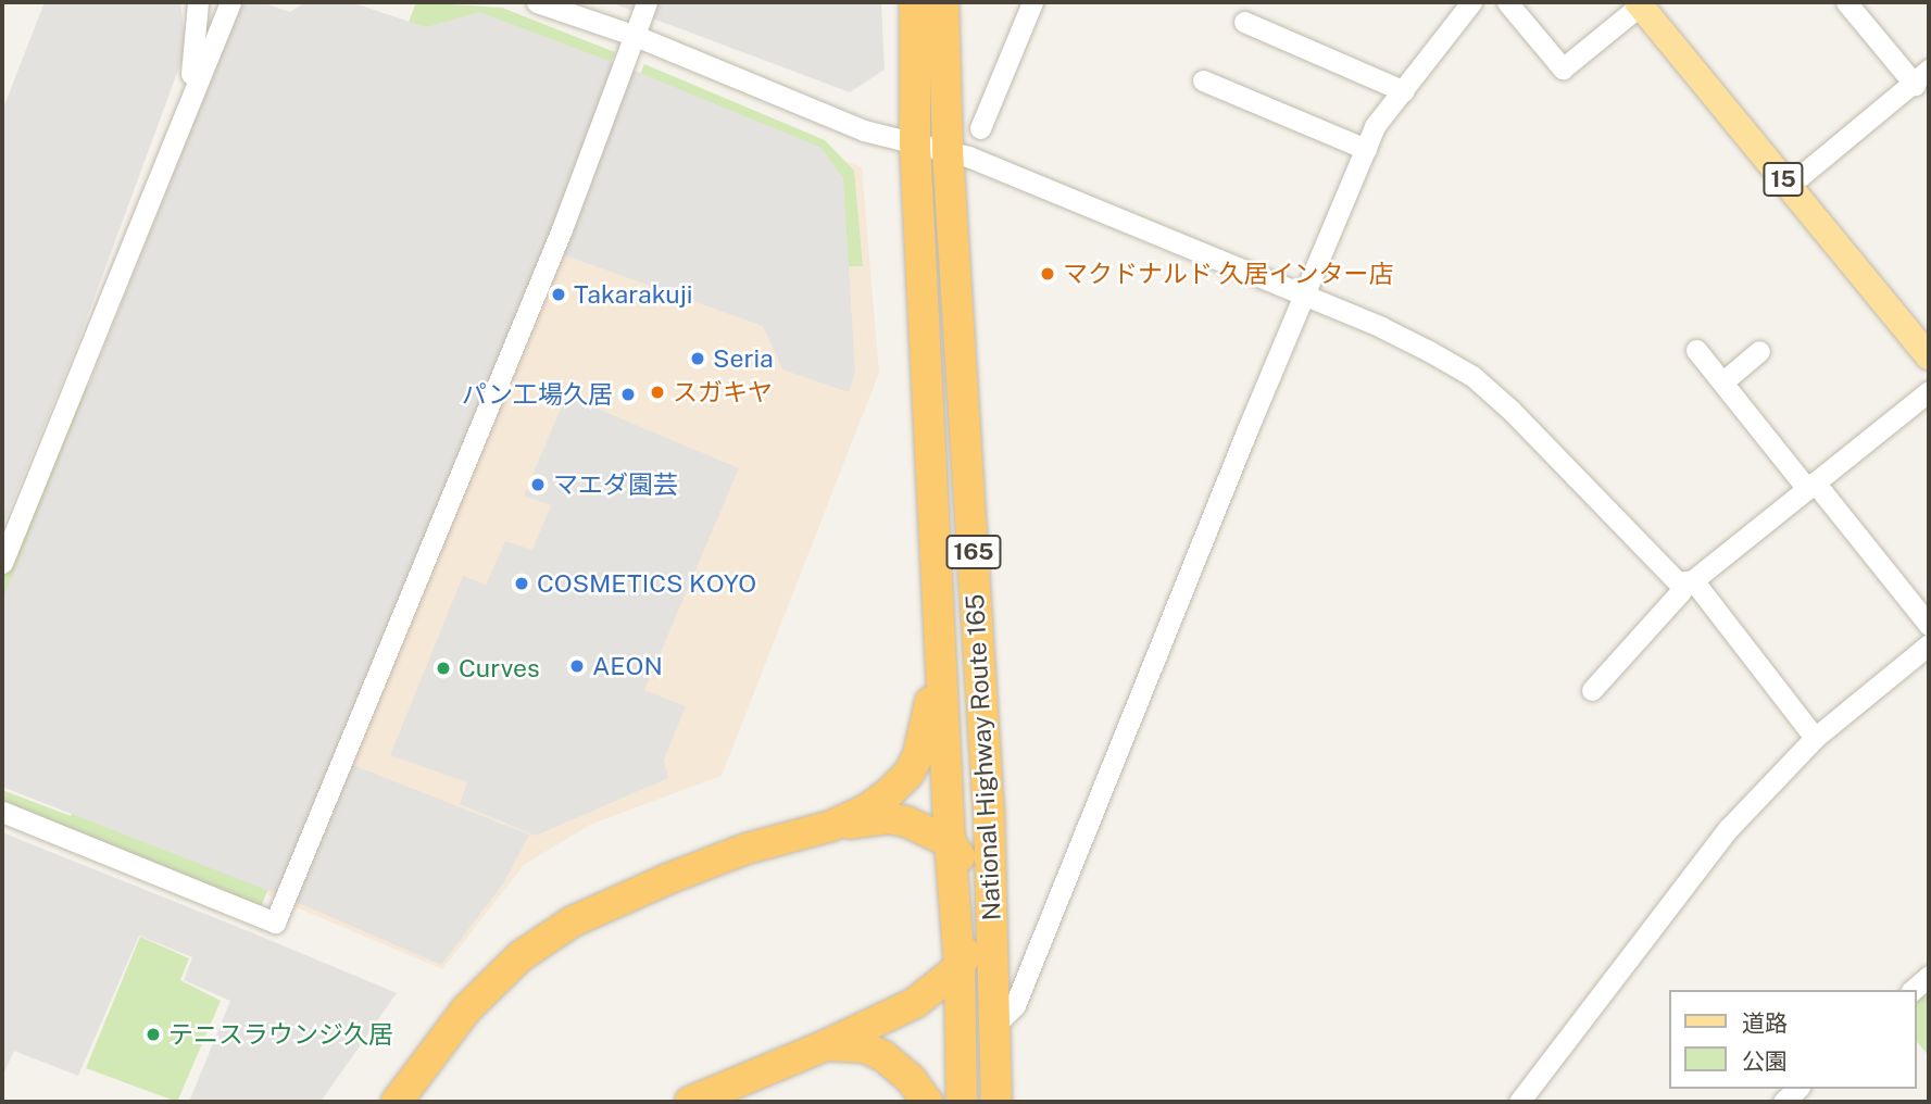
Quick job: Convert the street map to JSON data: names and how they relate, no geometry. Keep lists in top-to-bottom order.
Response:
{
  "streets": {
    "highway": ["165", "National Highway Route 165"],
    "main road": ["15"]
  },
  "places": [
    "マクドナルド 久居インター店",
    "Takarakuji",
    "Seria",
    "スガキヤ",
    "パン工場久居",
    "マエダ園芸",
    "COSMETICS KOYO",
    "AEON",
    "Curves",
    "テニスラウンジ久居"
  ],
  "legend": ["道路", "公園"]
}
